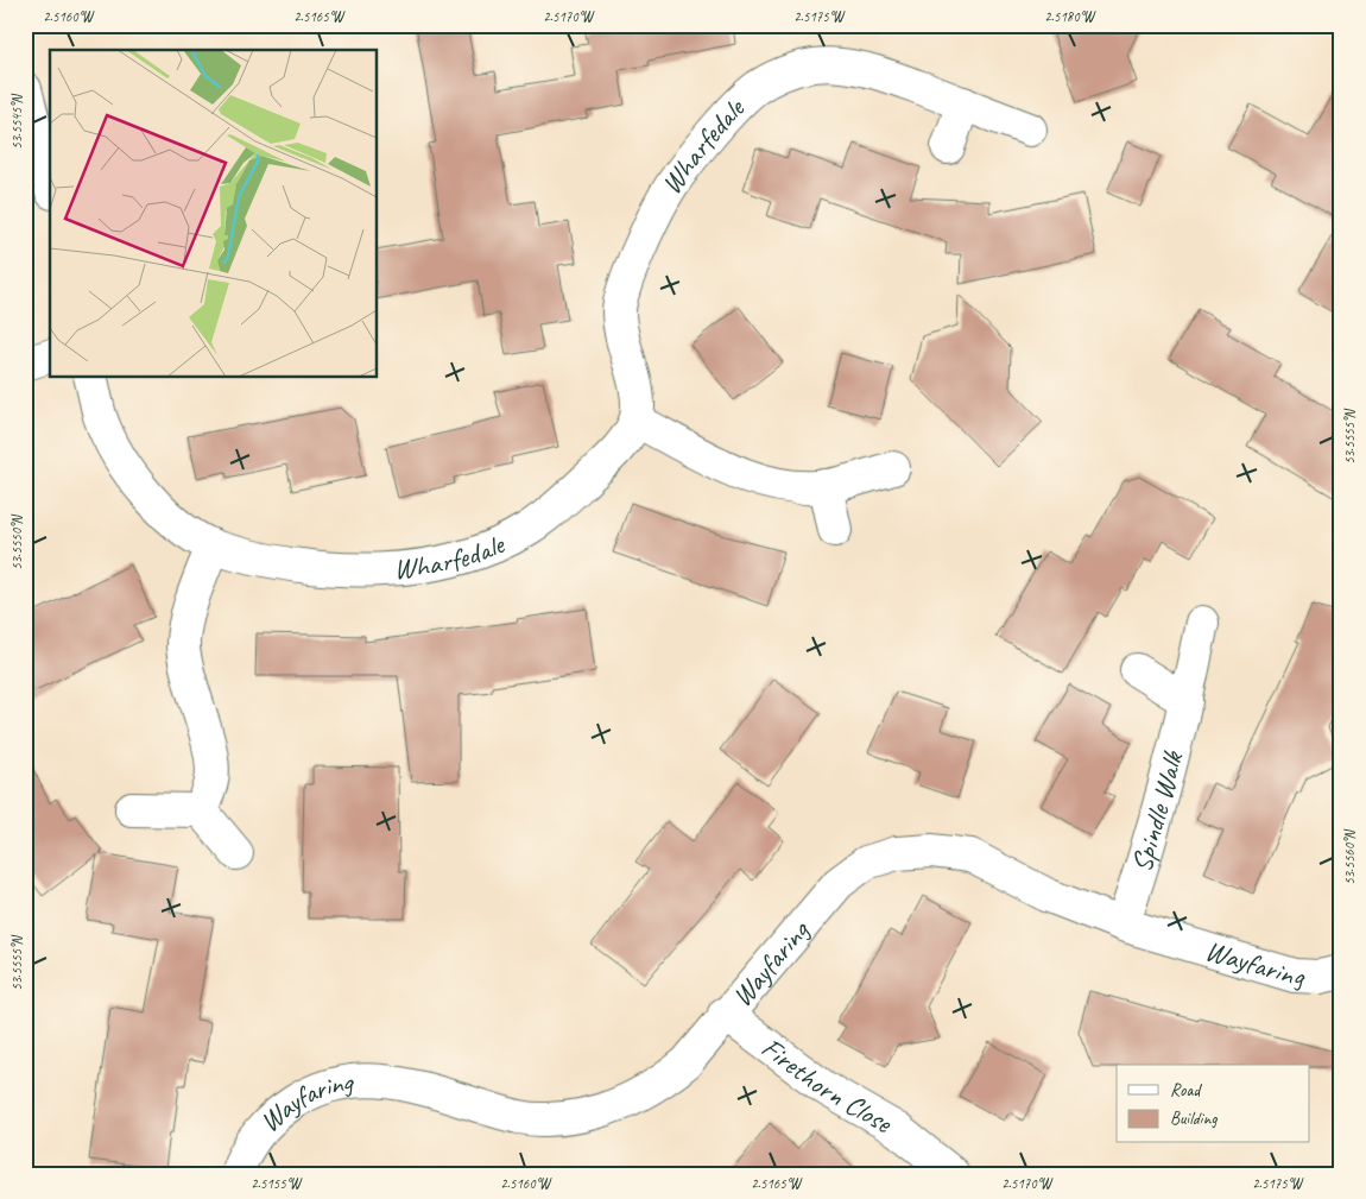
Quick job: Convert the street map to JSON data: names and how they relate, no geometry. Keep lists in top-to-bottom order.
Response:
{
  "streets": {
    "street": [
      "Wharfedale",
      "Spindle Walk",
      "Wayfaring",
      "Firethorn Close"
    ]
  },
  "crossings": [
    ["Spindle Walk", "Wayfaring"],
    ["Wayfaring", "Firethorn Close"]
  ],
  "legend": ["Road", "Building"],
  "coordinates": [
    "2.5160°W",
    "2.5165°W",
    "2.5170°W",
    "2.5175°W",
    "2.5180°W",
    "53.5545°N",
    "53.5555°N",
    "53.5550°N",
    "53.5560°N",
    "2.5155°W"
  ]
}
